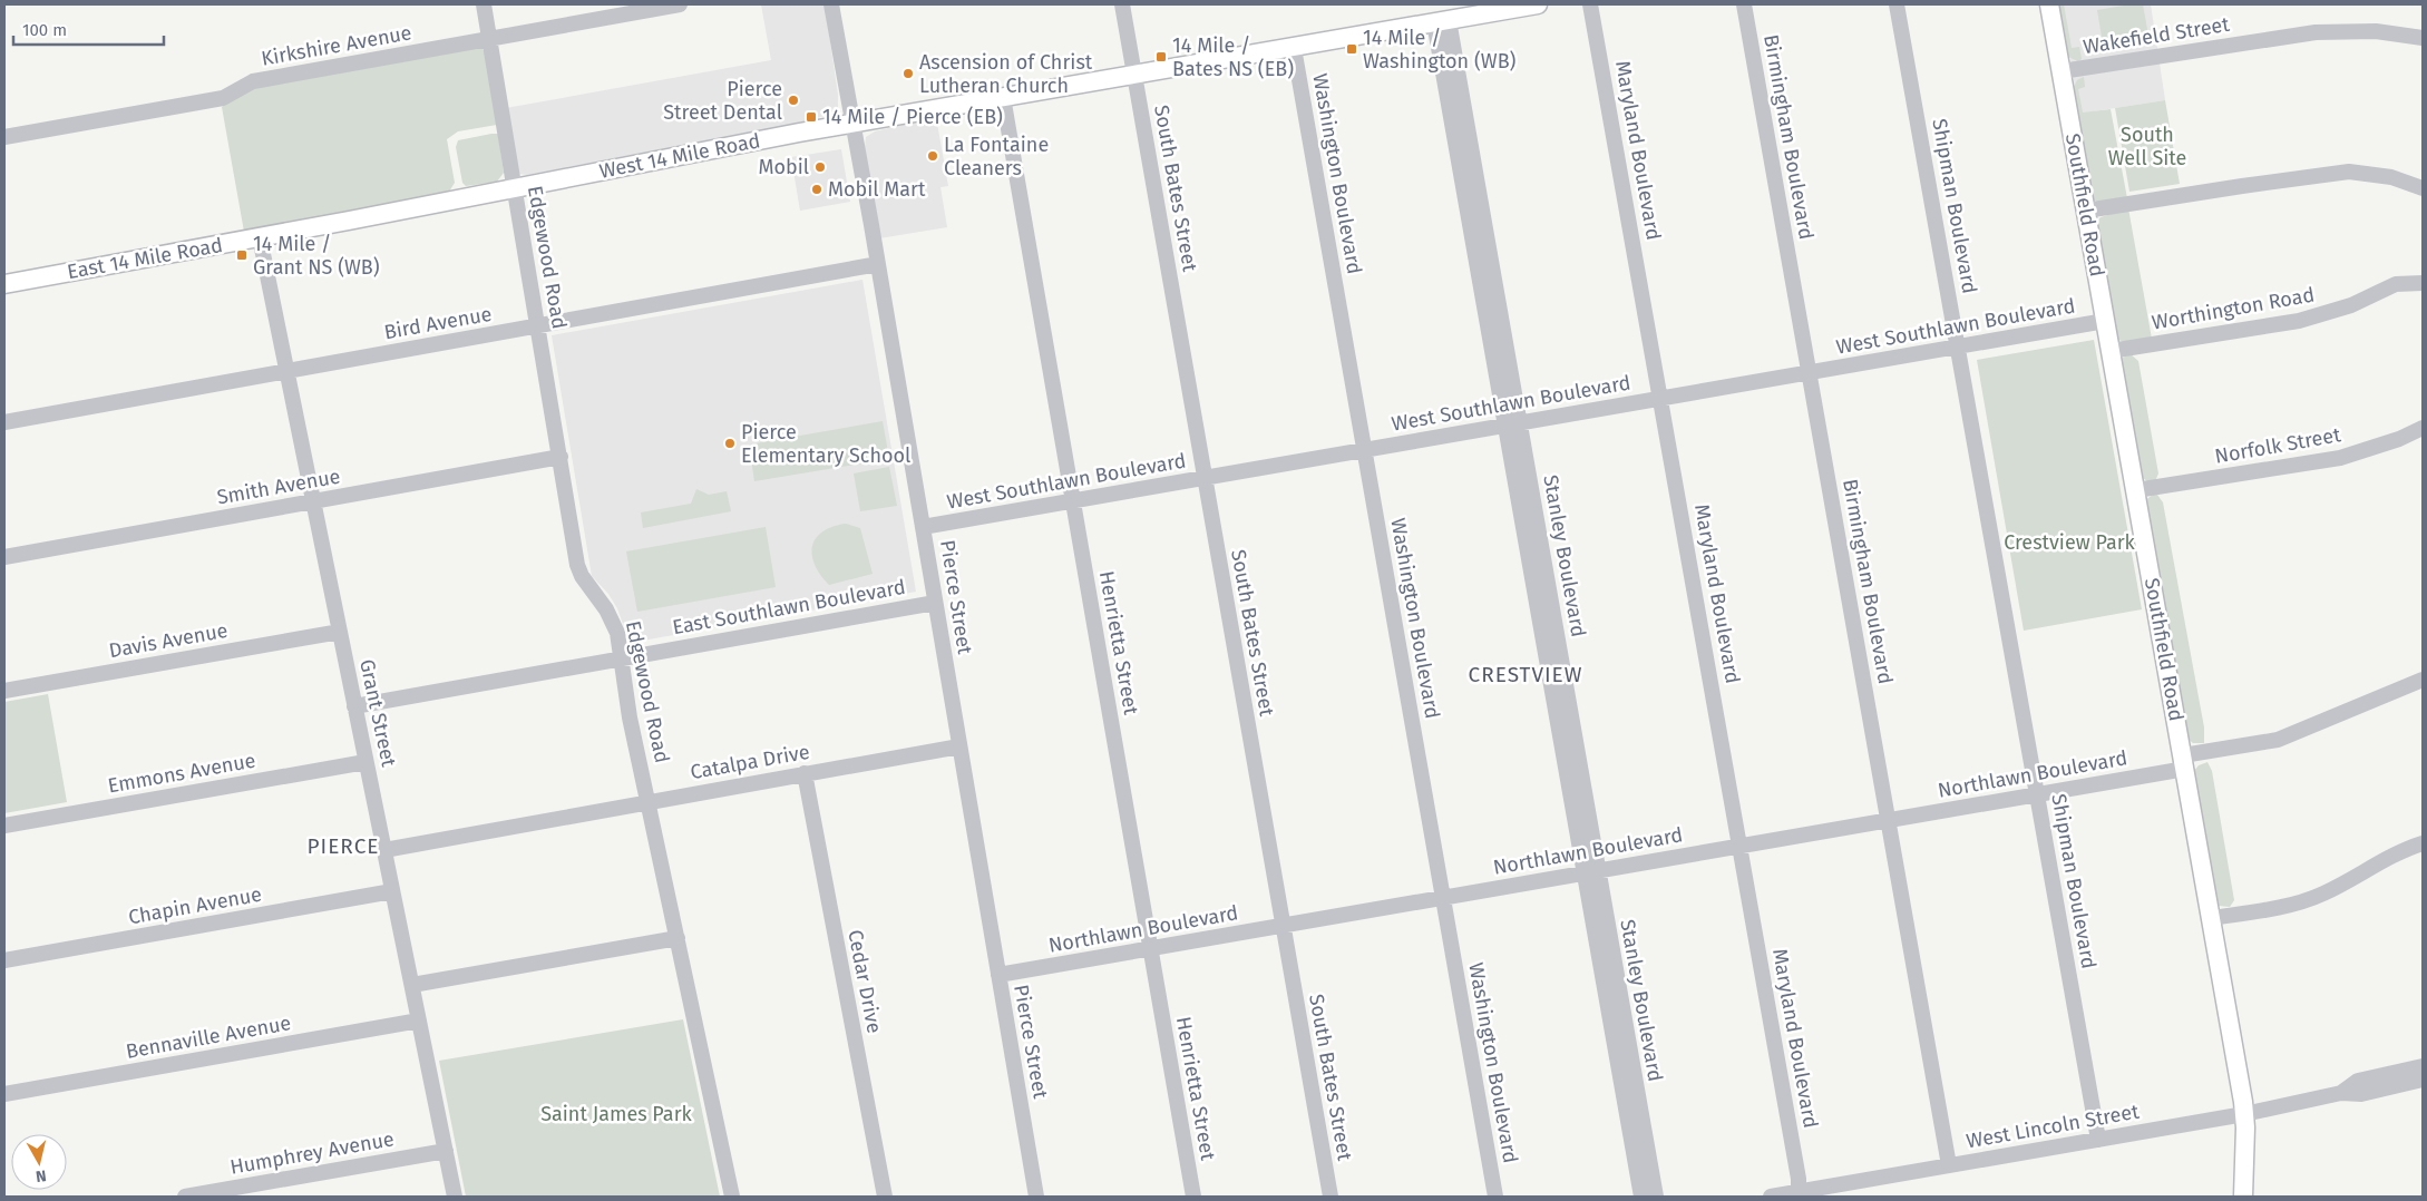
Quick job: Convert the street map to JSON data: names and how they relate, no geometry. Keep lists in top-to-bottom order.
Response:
{
  "streets": {
    "main road": ["West 14 Mile Road", "Southfield Road", "East 14 Mile Road"],
    "street": [
      "Wakefield Street",
      "Kirkshire Avenue",
      "Birmingham Boulevard",
      "Maryland Boulevard",
      "Washington Boulevard",
      "South Bates Street",
      "Shipman Boulevard",
      "Edgewood Road",
      "Worthington Road",
      "Bird Avenue",
      "West Southlawn Boulevard",
      "Norfolk Street",
      "Smith Avenue",
      "Stanley Boulevard",
      "Pierce Street",
      "East Southlawn Boulevard",
      "Davis Avenue",
      "Henrietta Street",
      "Grant Street",
      "Catalpa Drive",
      "Emmons Avenue",
      "Northlawn Boulevard",
      "Chapin Avenue",
      "Cedar Drive",
      "Bennaville Avenue",
      "West Lincoln Street",
      "Humphrey Avenue"
    ]
  },
  "crossings": [
    ["Wakefield Street", "Southfield Road"],
    ["Kirkshire Avenue", "Edgewood Road"],
    ["Birmingham Boulevard", "West Southlawn Boulevard"],
    ["Birmingham Boulevard", "Northlawn Boulevard"],
    ["Birmingham Boulevard", "West Lincoln Street"],
    ["Maryland Boulevard", "West Southlawn Boulevard"],
    ["Maryland Boulevard", "Northlawn Boulevard"],
    ["Maryland Boulevard", "West Lincoln Street"],
    ["West 14 Mile Road", "Washington Boulevard"],
    ["West 14 Mile Road", "South Bates Street"],
    ["West 14 Mile Road", "Edgewood Road"],
    ["West 14 Mile Road", "East 14 Mile Road"],
    ["West 14 Mile Road", "Stanley Boulevard"],
    ["West 14 Mile Road", "Pierce Street"],
    ["West 14 Mile Road", "Henrietta Street"],
    ["Washington Boulevard", "West Southlawn Boulevard"],
    ["Washington Boulevard", "Northlawn Boulevard"],
    ["South Bates Street", "West Southlawn Boulevard"],
    ["South Bates Street", "Northlawn Boulevard"],
    ["Southfield Road", "Worthington Road"],
    ["Southfield Road", "West Southlawn Boulevard"],
    ["Southfield Road", "Norfolk Street"],
    ["Southfield Road", "Northlawn Boulevard"],
    ["Southfield Road", "West Lincoln Street"],
    ["Shipman Boulevard", "West Southlawn Boulevard"],
    ["Shipman Boulevard", "Northlawn Boulevard"],
    ["Shipman Boulevard", "West Lincoln Street"],
    ["Edgewood Road", "East 14 Mile Road"],
    ["Edgewood Road", "Bird Avenue"],
    ["Edgewood Road", "Smith Avenue"],
    ["Edgewood Road", "East Southlawn Boulevard"],
    ["Edgewood Road", "Catalpa Drive"],
    ["East 14 Mile Road", "Grant Street"],
    ["Bird Avenue", "Pierce Street"],
    ["Bird Avenue", "Grant Street"],
    ["West Southlawn Boulevard", "Stanley Boulevard"],
    ["West Southlawn Boulevard", "Pierce Street"],
    ["West Southlawn Boulevard", "Henrietta Street"],
    ["Smith Avenue", "Grant Street"],
    ["Stanley Boulevard", "Northlawn Boulevard"],
    ["Pierce Street", "East Southlawn Boulevard"],
    ["Pierce Street", "Catalpa Drive"],
    ["Pierce Street", "Northlawn Boulevard"],
    ["East Southlawn Boulevard", "Grant Street"],
    ["Davis Avenue", "Grant Street"],
    ["Henrietta Street", "Northlawn Boulevard"],
    ["Grant Street", "Catalpa Drive"],
    ["Grant Street", "Emmons Avenue"],
    ["Grant Street", "Chapin Avenue"],
    ["Grant Street", "Bennaville Avenue"],
    ["Grant Street", "Humphrey Avenue"],
    ["Catalpa Drive", "Cedar Drive"]
  ],
  "districts": ["CRESTVIEW", "PIERCE"],
  "parks": ["South Well Site", "Crestview Park", "Saint James Park"],
  "places": {
    "transit": [
      "14 Mile / Washington (WB)",
      "14 Mile / Bates NS (EB)",
      "14 Mile / Pierce (EB)",
      "14 Mile / Grant NS (WB)"
    ],
    "other": [
      "Ascension of Christ Lutheran Church",
      "Pierce Street Dental",
      "La Fontaine Cleaners",
      "Mobil",
      "Mobil Mart",
      "Pierce Elementary School"
    ]
  },
  "scale_bar": "100 m",
  "north": "bottom"
}
